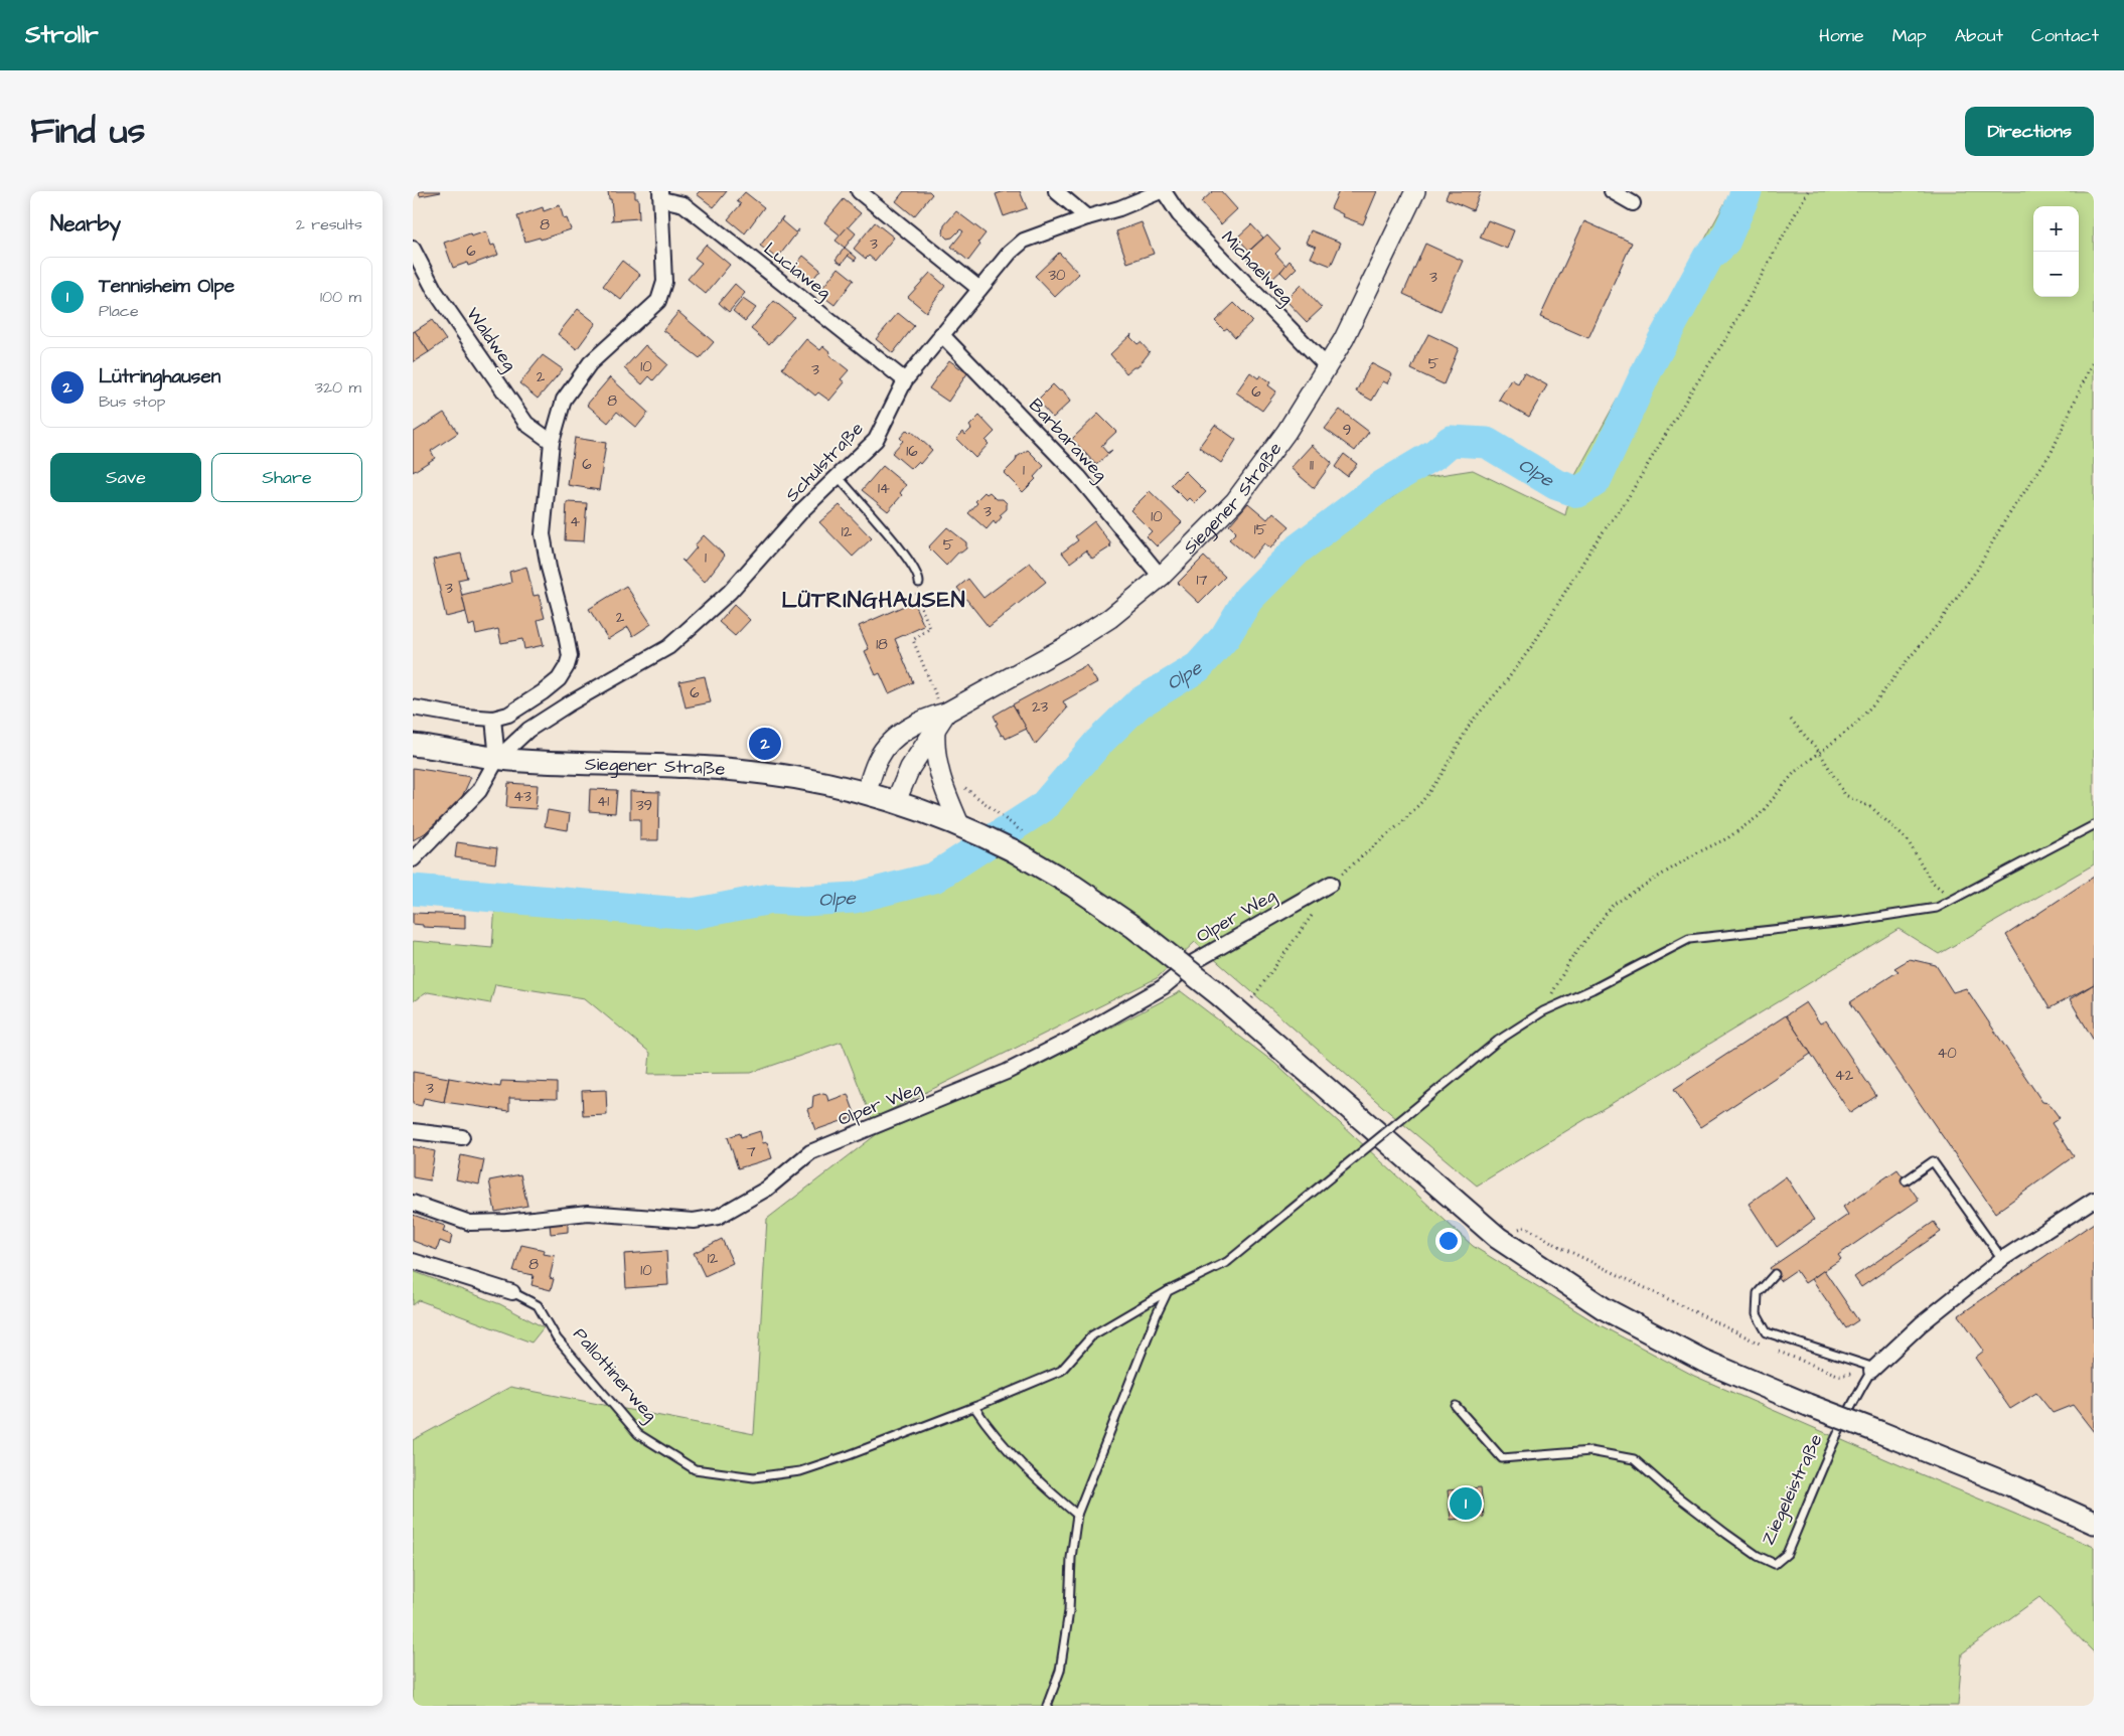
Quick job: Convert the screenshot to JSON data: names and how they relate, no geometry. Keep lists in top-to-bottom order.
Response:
{
  "streets": {
    "main road": ["Siegener Straße"],
    "street": [
      "Michaelweg",
      "Luciaweg",
      "Waldweg",
      "Barbaraweg",
      "Schulstraße",
      "Olper Weg",
      "Pallottinerweg",
      "Ziegeleistraße"
    ]
  },
  "crossings": [
    ["Michaelweg", "Schulstraße"],
    ["Michaelweg", "Siegener Straße"],
    ["Luciaweg", "Schulstraße"],
    ["Barbaraweg", "Schulstraße"],
    ["Barbaraweg", "Siegener Straße"],
    ["Schulstraße", "Siegener Straße"]
  ],
  "districts": ["LÜTRINGHAUSEN"],
  "water": ["Olpe"],
  "house_numbers": [
    "8",
    "3",
    "6",
    "30",
    "3",
    "5",
    "10",
    "3",
    "2",
    "6",
    "8",
    "9",
    "16",
    "6",
    "11",
    "1",
    "14",
    "3",
    "10",
    "4",
    "15",
    "12",
    "5",
    "1",
    "17",
    "3",
    "2",
    "18",
    "6",
    "23",
    "43",
    "41",
    "39",
    "40",
    "42",
    "3",
    "7",
    "12",
    "8",
    "10"
  ],
  "page": {
    "header": "Strollr",
    "nav": [
      "Home",
      "Map",
      "About",
      "Contact"
    ],
    "title": "Find us",
    "buttons": [
      "Directions",
      ["Save", "Share"]
    ],
    "heading": ["Nearby", "2 results"],
    "map_buttons": ["+", "−"],
    "list": [
      {
        "mark": "1",
        "name": "Tennisheim Olpe",
        "note": "Place",
        "value": "100 m"
      },
      {
        "mark": "2",
        "name": "Lütringhausen",
        "note": "Bus stop",
        "value": "320 m"
      }
    ],
    "pins": ["2", "1"]
  }
}
